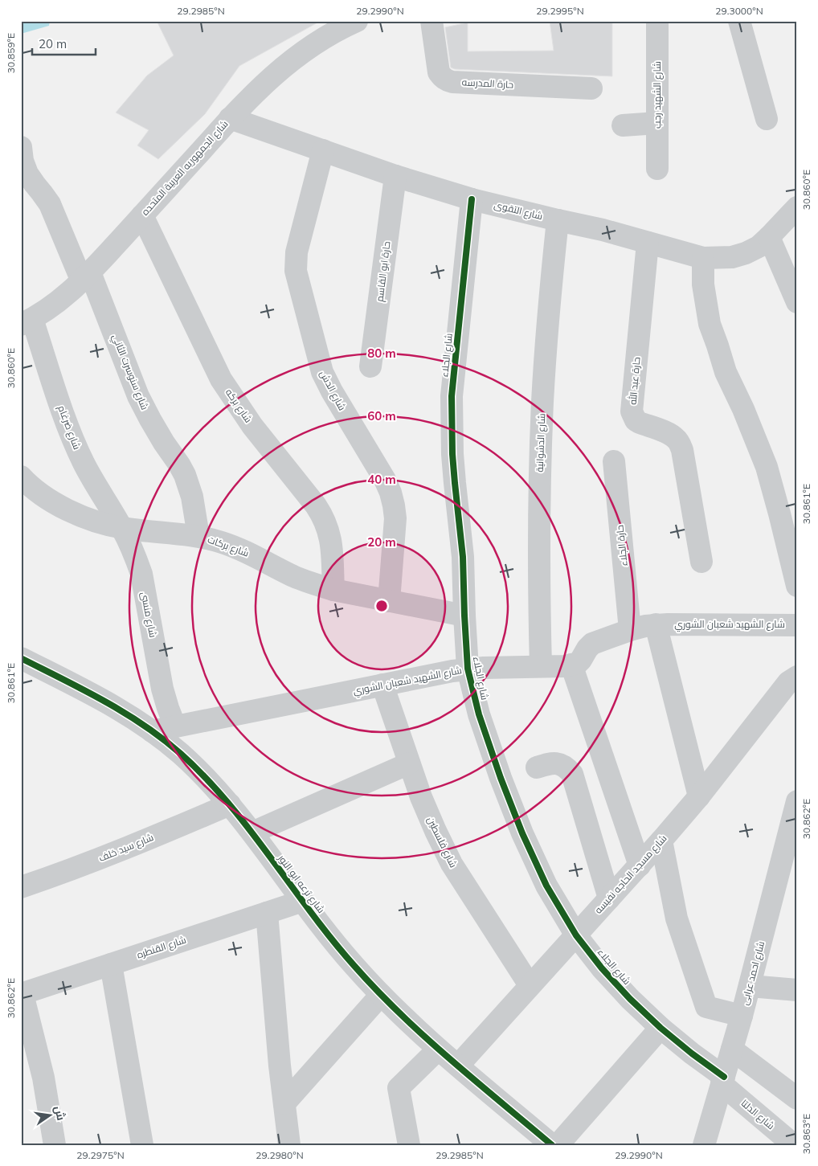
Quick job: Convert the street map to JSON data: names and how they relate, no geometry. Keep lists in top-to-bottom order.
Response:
{
  "streets": {
    "street": [
      "حارة المدرسه",
      "شارع الشهيد رجب",
      "شارع الجمهوريه العربية المتحده",
      "شارع التقوى",
      "حارة ابو القاسم",
      "شارع الجلاء",
      "شارع سنوسرت الثاني",
      "حارة عبد الله",
      "شارع الدش",
      "شارع بركه",
      "شارع ضرغام",
      "شارع الدشوانية",
      "حارة الجلاء",
      "شارع بركات",
      "شارع منسى",
      "شارع الشهيد شعبان الشوري",
      "شارع فلسطين",
      "شارع سيد خلف",
      "شارع مسجد الحاجه نفيسه",
      "شارع ترعه ابو النور",
      "شارع القنطره",
      "شارع احمد عرابى",
      "شارع الدلتا"
    ]
  },
  "crossings": [
    ["شارع الجمهوريه العربية المتحده", "شارع التقوى"],
    ["شارع الجمهوريه العربية المتحده", "شارع سنوسرت الثاني"],
    ["شارع الجمهوريه العربية المتحده", "شارع بركه"],
    ["شارع الجمهوريه العربية المتحده", "شارع ضرغام"],
    ["شارع التقوى", "حارة ابو القاسم"],
    ["شارع التقوى", "شارع الجلاء"],
    ["شارع التقوى", "حارة عبد الله"],
    ["شارع التقوى", "شارع الدش"],
    ["شارع التقوى", "شارع الدشوانية"],
    ["شارع الجلاء", "شارع بركات"],
    ["شارع الجلاء", "شارع الشهيد شعبان الشوري"],
    ["شارع الجلاء", "شارع مسجد الحاجه نفيسه"],
    ["شارع الجلاء", "شارع احمد عرابى"],
    ["شارع الجلاء", "شارع الدلتا"],
    ["شارع سنوسرت الثاني", "شارع بركات"],
    ["شارع الدش", "شارع بركات"],
    ["شارع بركه", "شارع بركات"],
    ["شارع ضرغام", "شارع بركات"],
    ["شارع ضرغام", "شارع منسى"],
    ["شارع الدشوانية", "شارع الشهيد شعبان الشوري"],
    ["حارة الجلاء", "شارع الشهيد شعبان الشوري"],
    ["شارع بركات", "شارع منسى"],
    ["شارع منسى", "شارع الشهيد شعبان الشوري"],
    ["شارع الشهيد شعبان الشوري", "شارع فلسطين"],
    ["شارع الشهيد شعبان الشوري", "شارع ترعه ابو النور"],
    ["شارع فلسطين", "شارع مسجد الحاجه نفيسه"],
    ["شارع سيد خلف", "شارع ترعه ابو النور"],
    ["شارع مسجد الحاجه نفيسه", "شارع ترعه ابو النور"],
    ["شارع ترعه ابو النور", "شارع القنطره"],
    ["شارع احمد عرابى", "شارع الدلتا"]
  ],
  "scale_bar": "20 m",
  "north": "right",
  "coordinates": [
    "29.2985°N",
    "29.2990°N",
    "29.2995°N",
    "29.3000°N",
    "30.859°E",
    "30.860°E",
    "30.861°E",
    "30.862°E",
    "30.863°E",
    "29.2975°N",
    "29.2980°N"
  ],
  "rings": [
    "80 m",
    "60 m",
    "40 m",
    "20 m"
  ]
}
